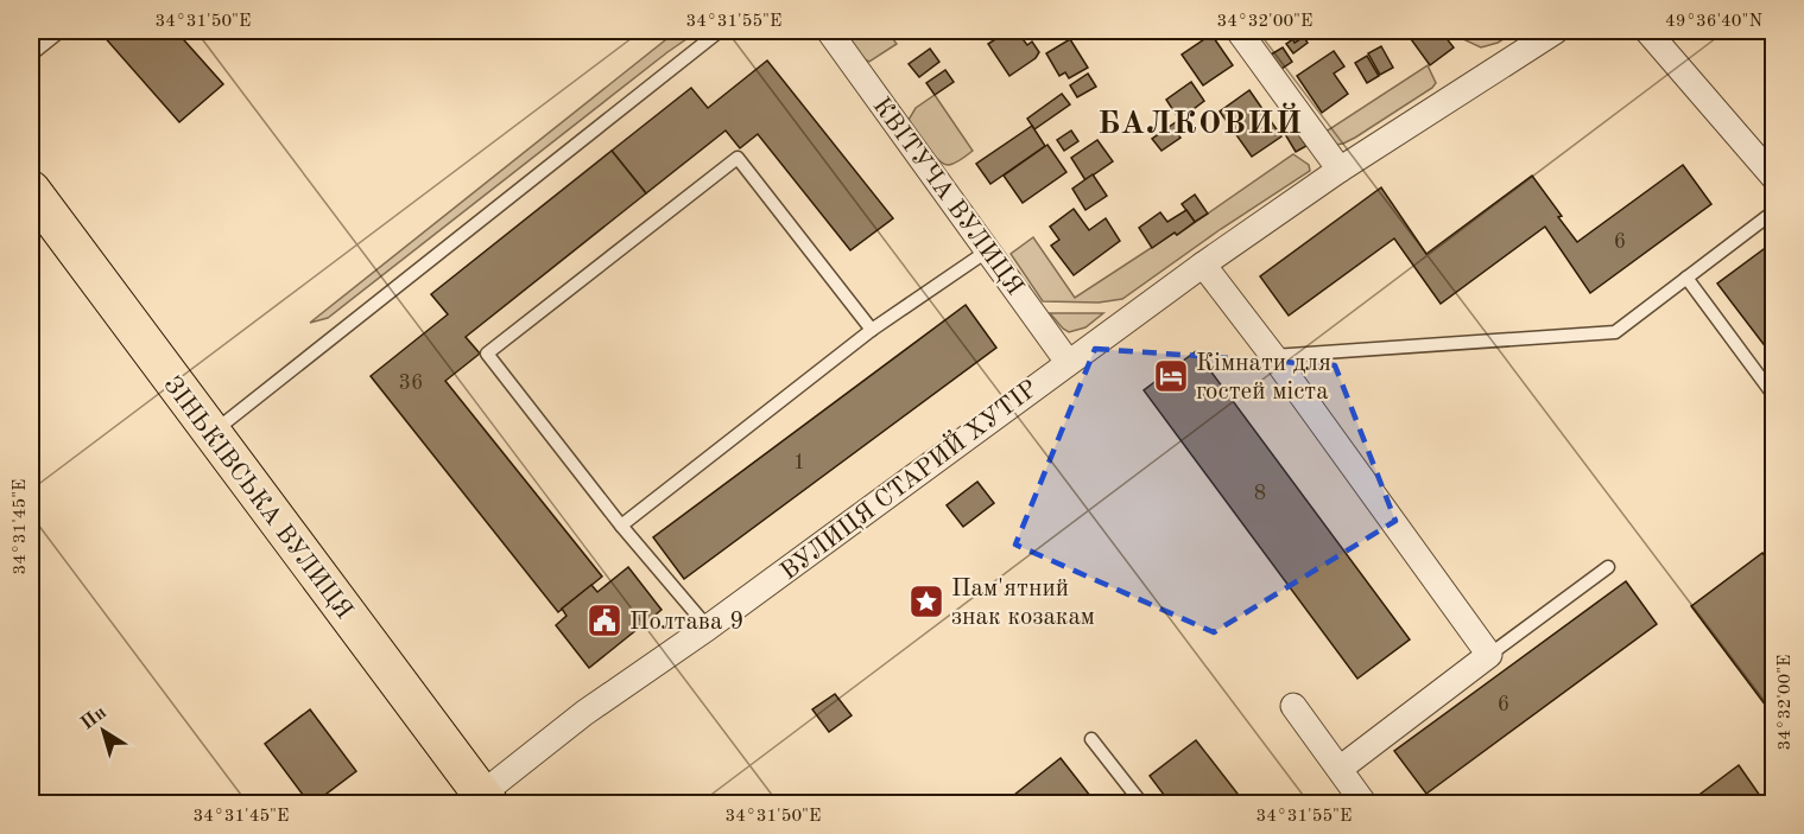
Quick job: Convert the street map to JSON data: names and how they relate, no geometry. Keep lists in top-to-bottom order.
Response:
{
  "streets": {
    "main road": ["ЗІНЬКІВСЬКА ВУЛИЦЯ"],
    "street": ["КВІТУЧА ВУЛИЦЯ", "ВУЛИЦЯ СТАРИЙ ХУТІР"]
  },
  "crossings": [
    ["КВІТУЧА ВУЛИЦЯ", "ВУЛИЦЯ СТАРИЙ ХУТІР"],
    ["ВУЛИЦЯ СТАРИЙ ХУТІР", "ЗІНЬКІВСЬКА ВУЛИЦЯ"]
  ],
  "districts": ["БАЛКОВИЙ"],
  "places": {
    "hotel": ["Кімнати для гостей міста"],
    "place": ["Пам'ятний знак козакам"],
    "public building": ["Полтава 9"]
  },
  "house_numbers": [
    "6",
    "36",
    "1",
    "8",
    "6"
  ],
  "north": "top left",
  "coordinates": [
    "34°31'50\"E",
    "34°31'55\"E",
    "34°32'00\"E",
    "49°36'40\"N",
    "34°31'45\"E"
  ]
}
